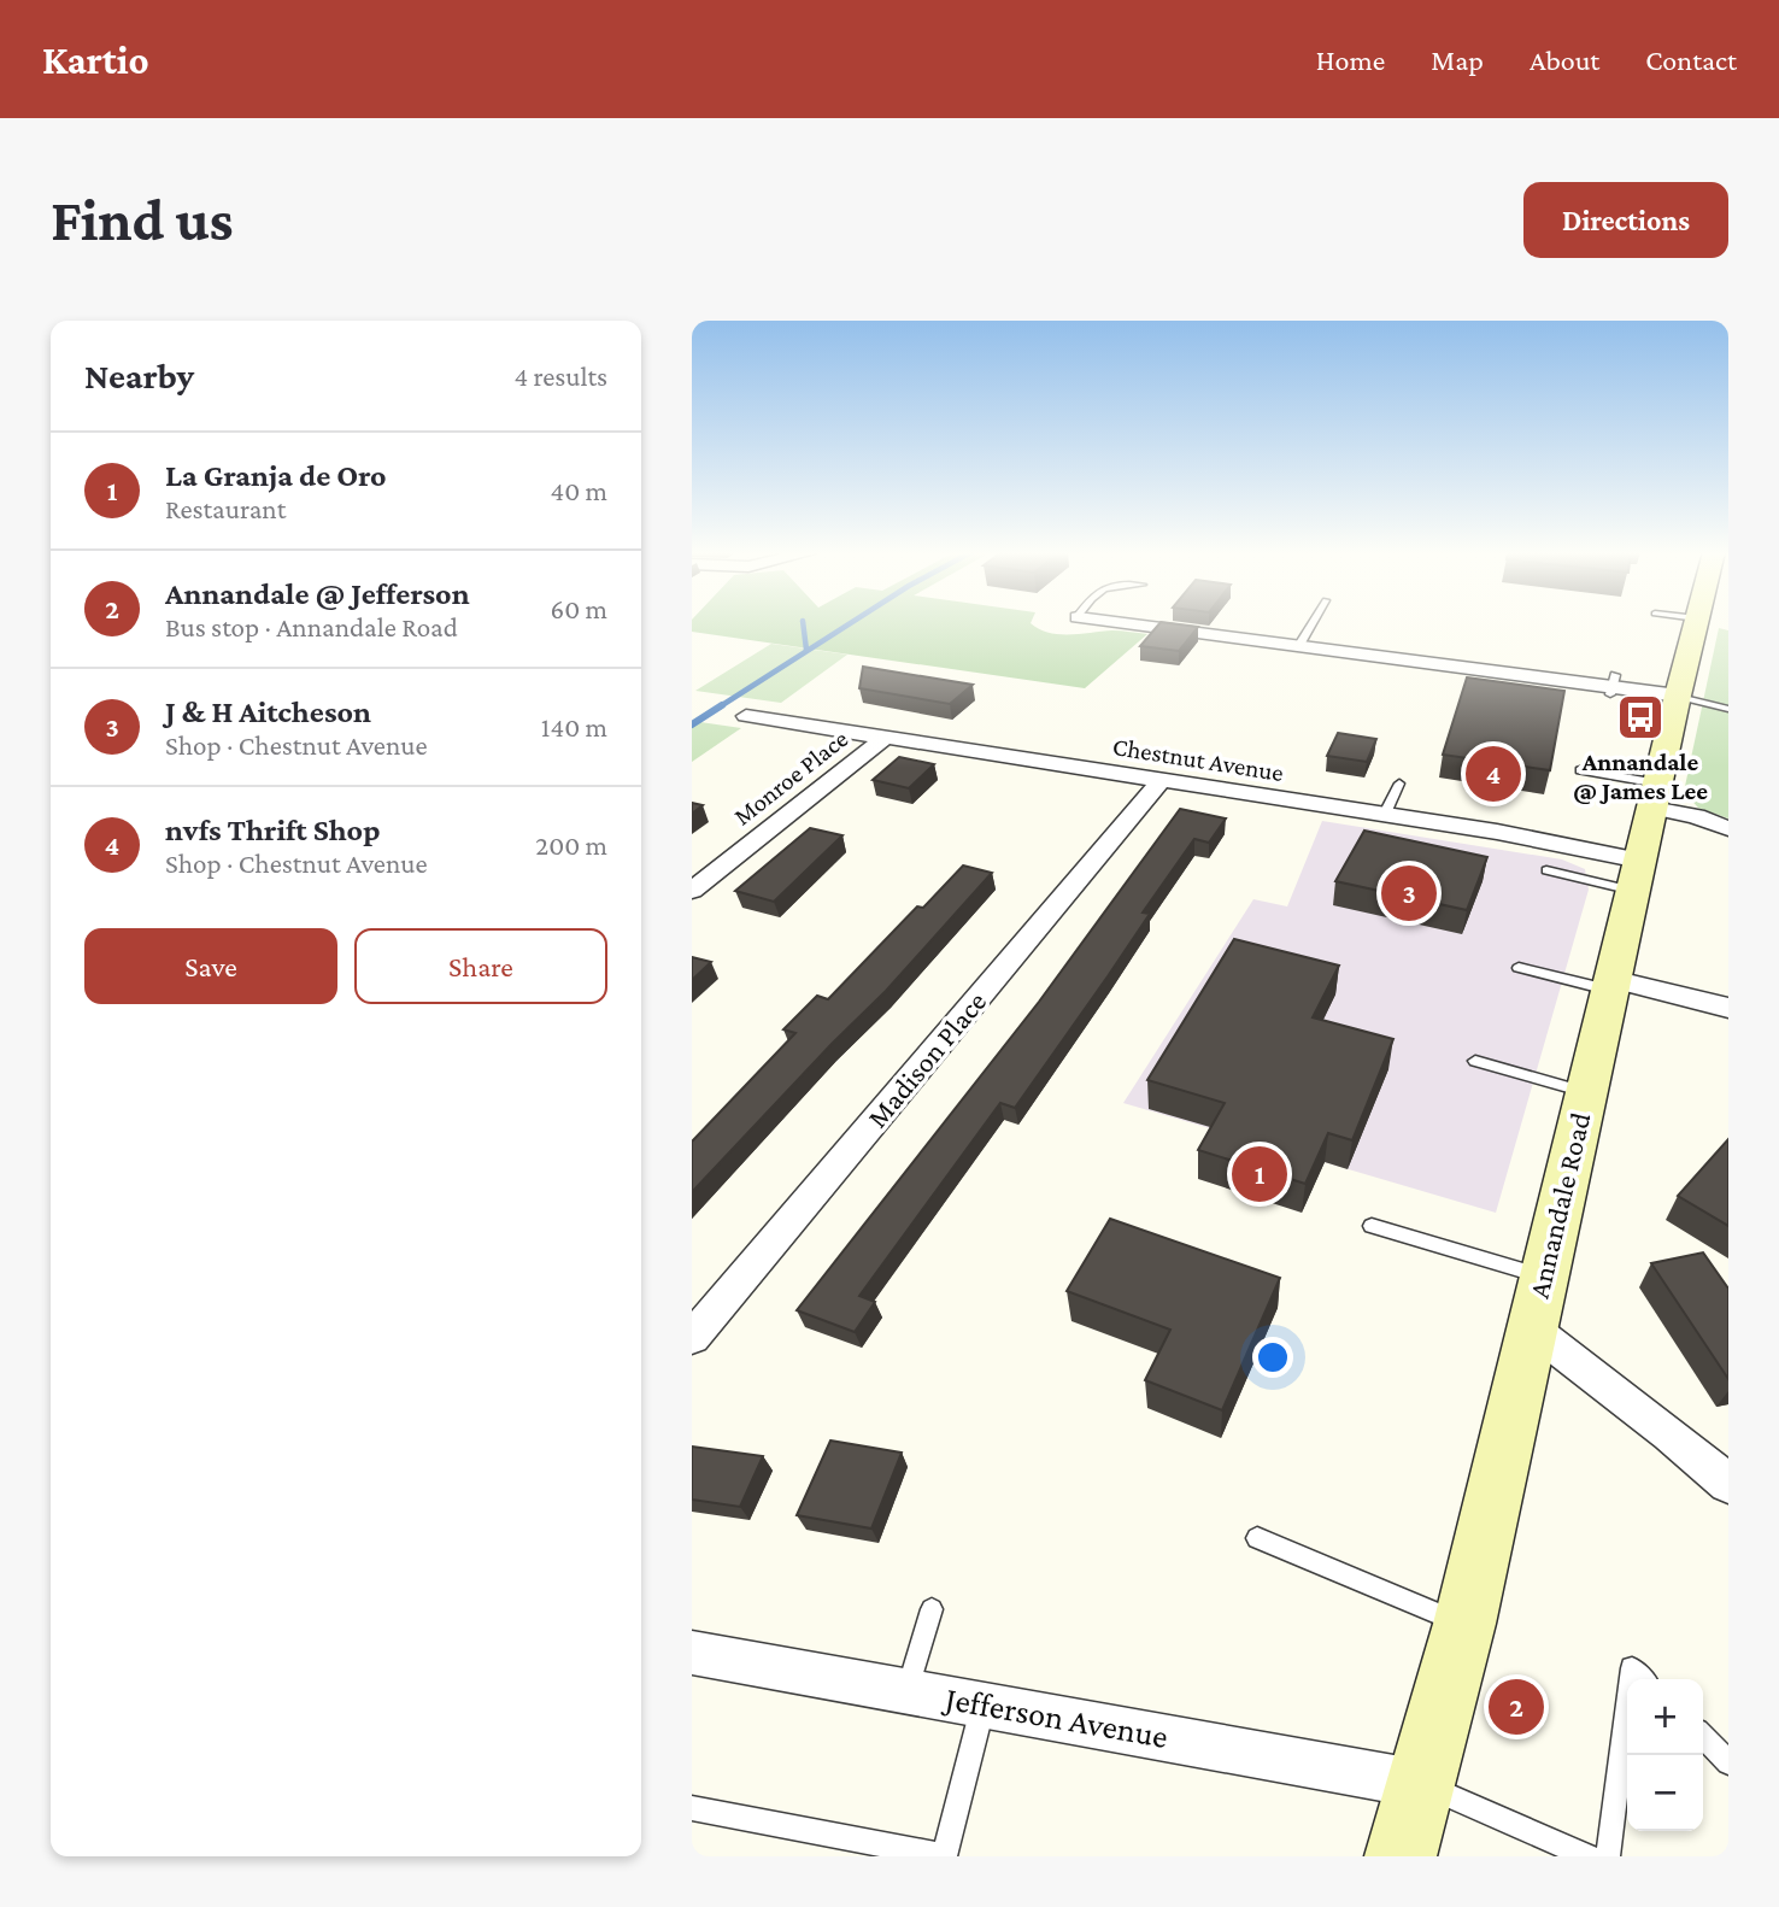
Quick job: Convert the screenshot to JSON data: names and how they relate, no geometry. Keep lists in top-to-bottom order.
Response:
{
  "streets": {
    "main road": ["Annandale Road"],
    "street": [
      "Chestnut Avenue",
      "Monroe Place",
      "Madison Place",
      "Jefferson Avenue"
    ]
  },
  "crossings": [
    ["Chestnut Avenue", "Monroe Place"],
    ["Chestnut Avenue", "Madison Place"],
    ["Chestnut Avenue", "Annandale Road"],
    ["Annandale Road", "Jefferson Avenue"]
  ],
  "places": {
    "bus stop": ["Annandale @ James Lee"]
  },
  "page": {
    "header": "Kartio",
    "nav": [
      "Home",
      "Map",
      "About",
      "Contact"
    ],
    "buttons": [
      "Directions",
      ["Save", "Share"]
    ],
    "title": "Find us",
    "heading": ["Nearby", "4 results"],
    "list": [
      {
        "mark": "1",
        "name": "La Granja de Oro",
        "note": "Restaurant",
        "value": "40 m"
      },
      {
        "mark": "2",
        "name": "Annandale @ Jefferson",
        "note": "Bus stop · Annandale Road",
        "value": "60 m"
      },
      {
        "mark": "3",
        "name": "J & H Aitcheson",
        "note": "Shop · Chestnut Avenue",
        "value": "140 m"
      },
      {
        "mark": "4",
        "name": "nvfs Thrift Shop",
        "note": "Shop · Chestnut Avenue",
        "value": "200 m"
      }
    ],
    "pins": [
      "4",
      "3",
      "1",
      "2"
    ],
    "map_buttons": ["+", "−"]
  }
}
